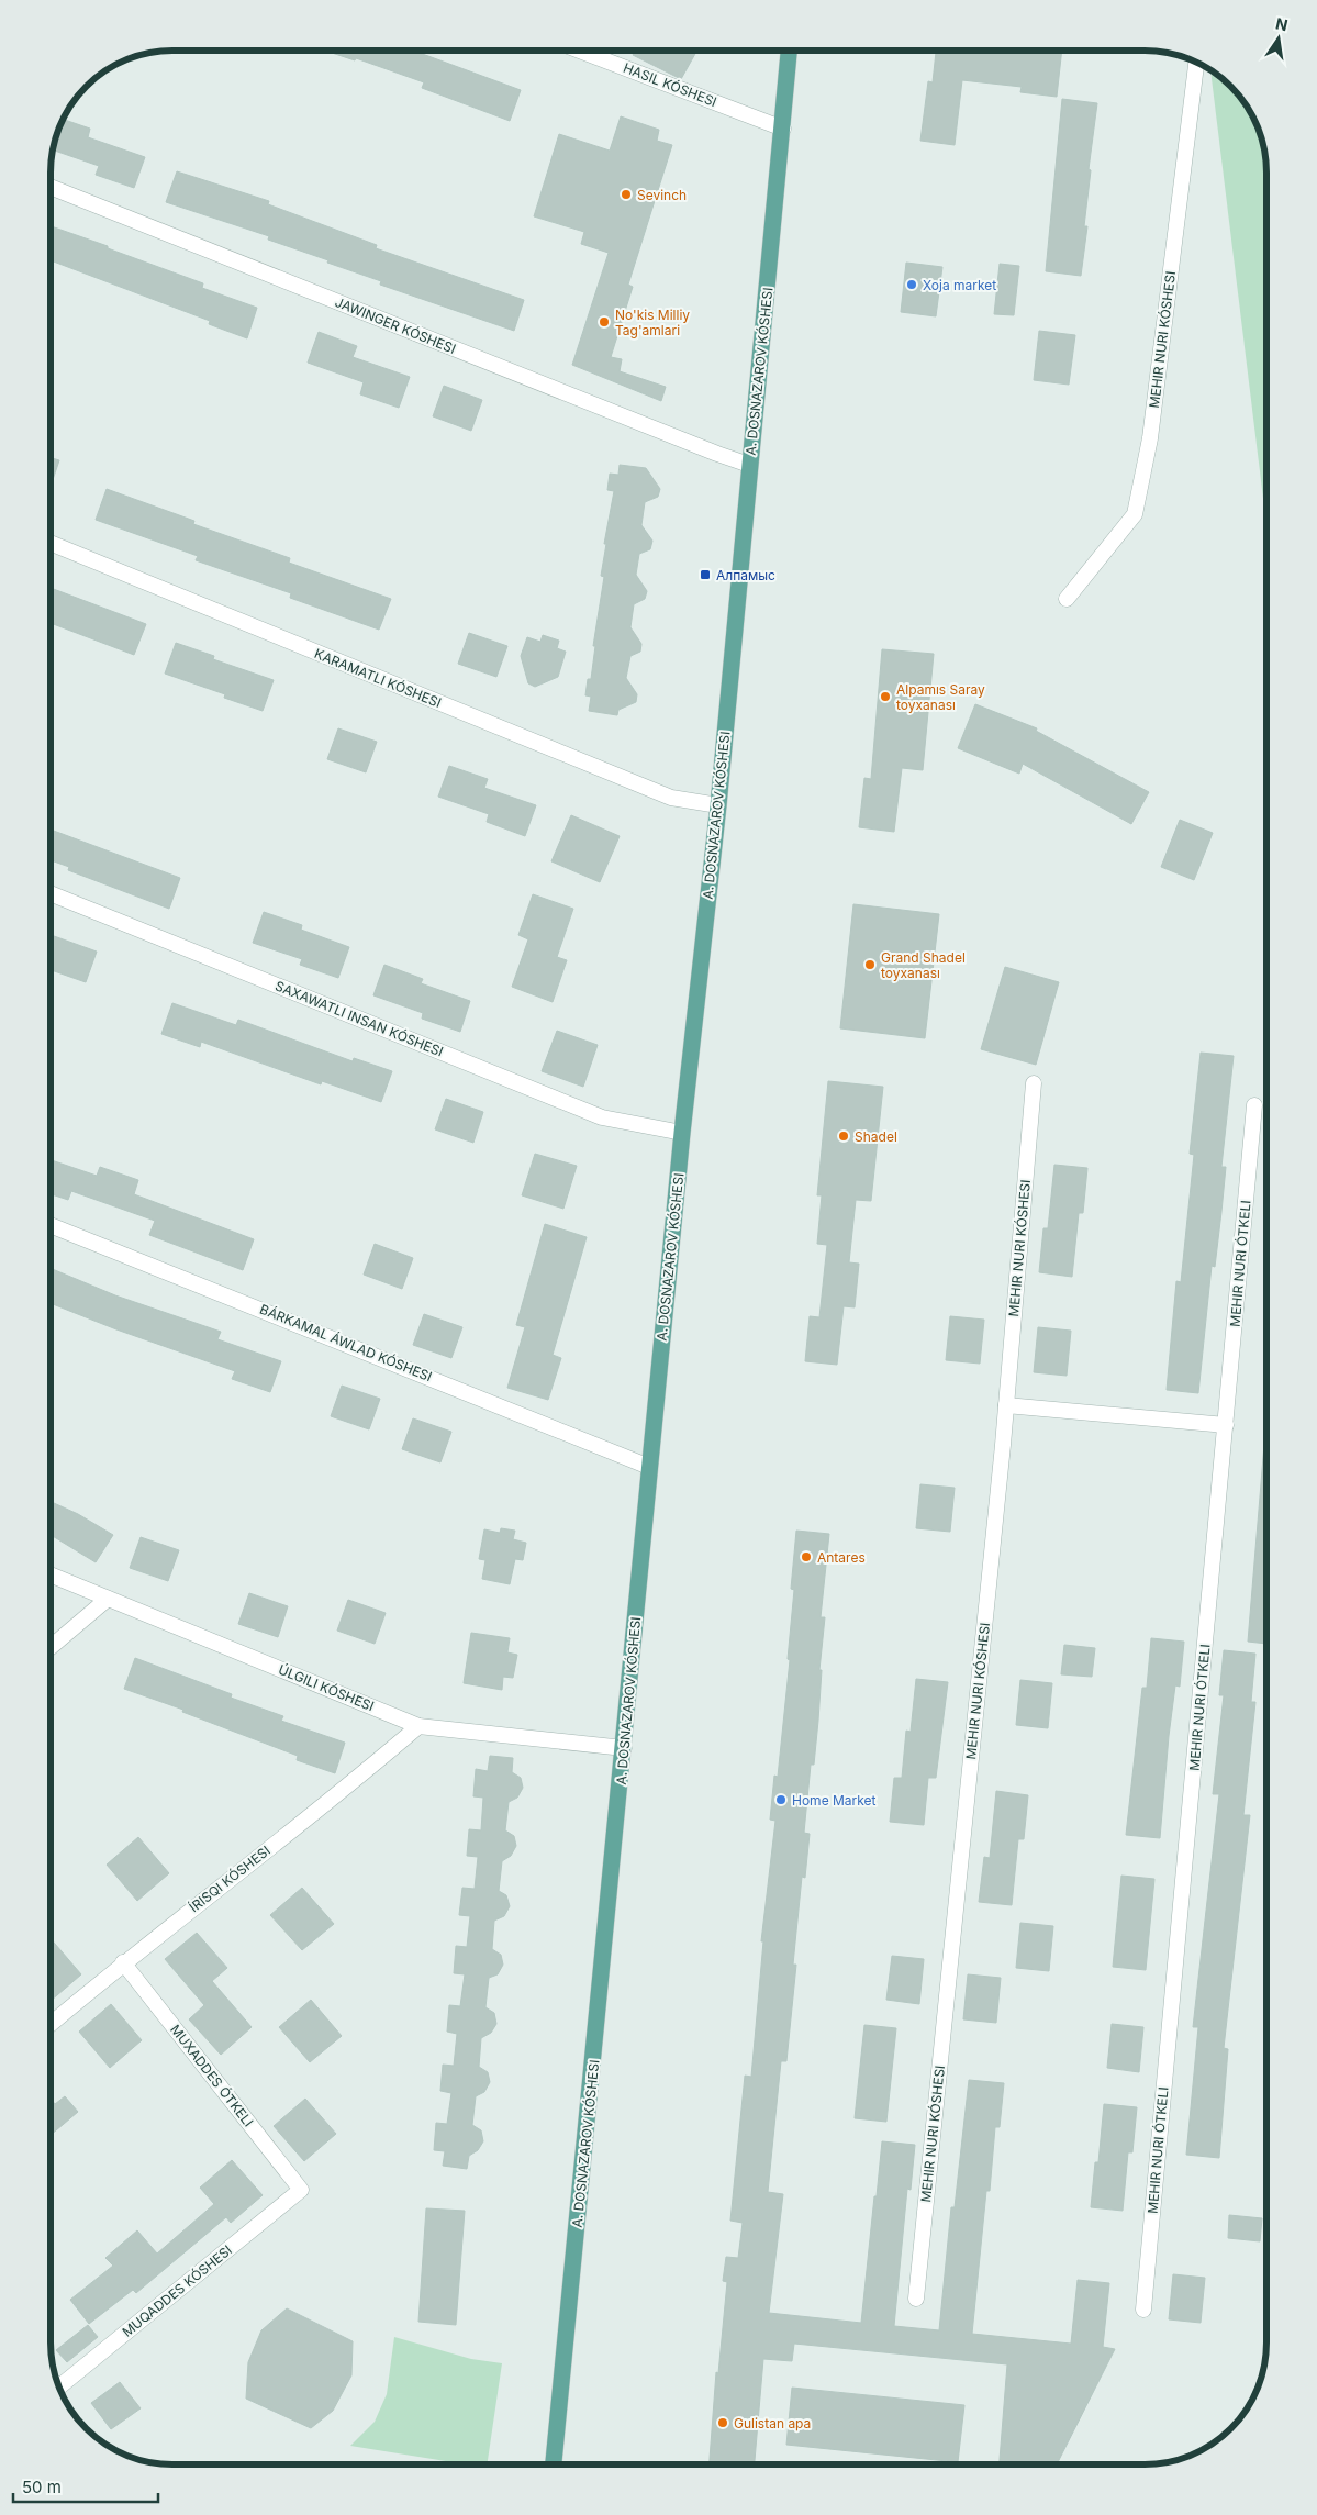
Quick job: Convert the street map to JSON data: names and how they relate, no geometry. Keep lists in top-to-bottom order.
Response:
{
  "streets": {
    "main road": ["A. DOSNAZAROV KÓSHESI"],
    "street": [
      "BÁRKAMAL ÁWLAD KÓSHESI",
      "ÚLGILI KÓSHESI",
      "MUXADDES ÓTKELI",
      "MUQADDES KÓSHESI"
    ]
  },
  "crossings": [
    ["A. DOSNAZAROV KÓSHESI", "BÁRKAMAL ÁWLAD KÓSHESI"],
    ["A. DOSNAZAROV KÓSHESI", "ÚLGILI KÓSHESI"],
    ["MUXADDES ÓTKELI", "MUQADDES KÓSHESI"]
  ],
  "places": {
    "other": [
      "Sevinch",
      "Xoja market",
      "No'kis Milliy Tag'amlari",
      "Alpamıs Saray toyxanası",
      "Grand Shadel toyxanası",
      "Shadel",
      "Antares",
      "Home Market",
      "Gulistan apa"
    ],
    "transit": ["Алпамыс"]
  },
  "scale_bar": "50 m",
  "north": "top"
}
